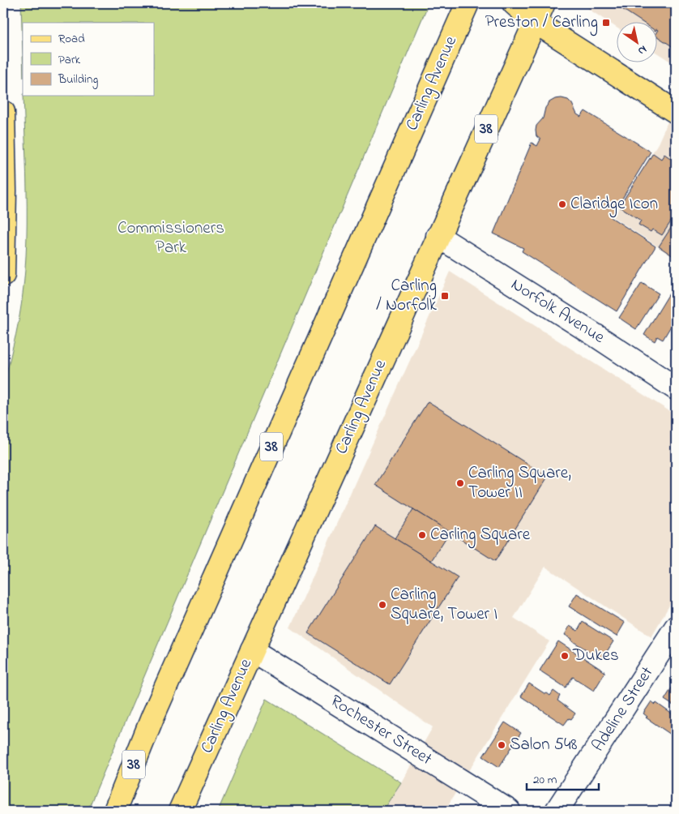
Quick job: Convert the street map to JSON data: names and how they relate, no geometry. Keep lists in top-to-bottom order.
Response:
{
  "streets": {
    "main road": ["Carling Avenue", "38"],
    "street": ["Norfolk Avenue", "Adeline Street", "Rochester Street"]
  },
  "crossings": [
    ["Carling Avenue", "Norfolk Avenue"],
    ["Carling Avenue", "Rochester Street"]
  ],
  "parks": ["Commissioners Park"],
  "places": {
    "transit": ["Preston / Carling", "Carling / Norfolk"],
    "other": [
      "Claridge Icon",
      "Carling Square, Tower II",
      "Carling Square",
      "Carling Square, Tower I",
      "Dukes",
      "Salon 548"
    ]
  },
  "legend": ["Road", "Park", "Building"],
  "scale_bar": "20 m",
  "north": "bottom right"
}
